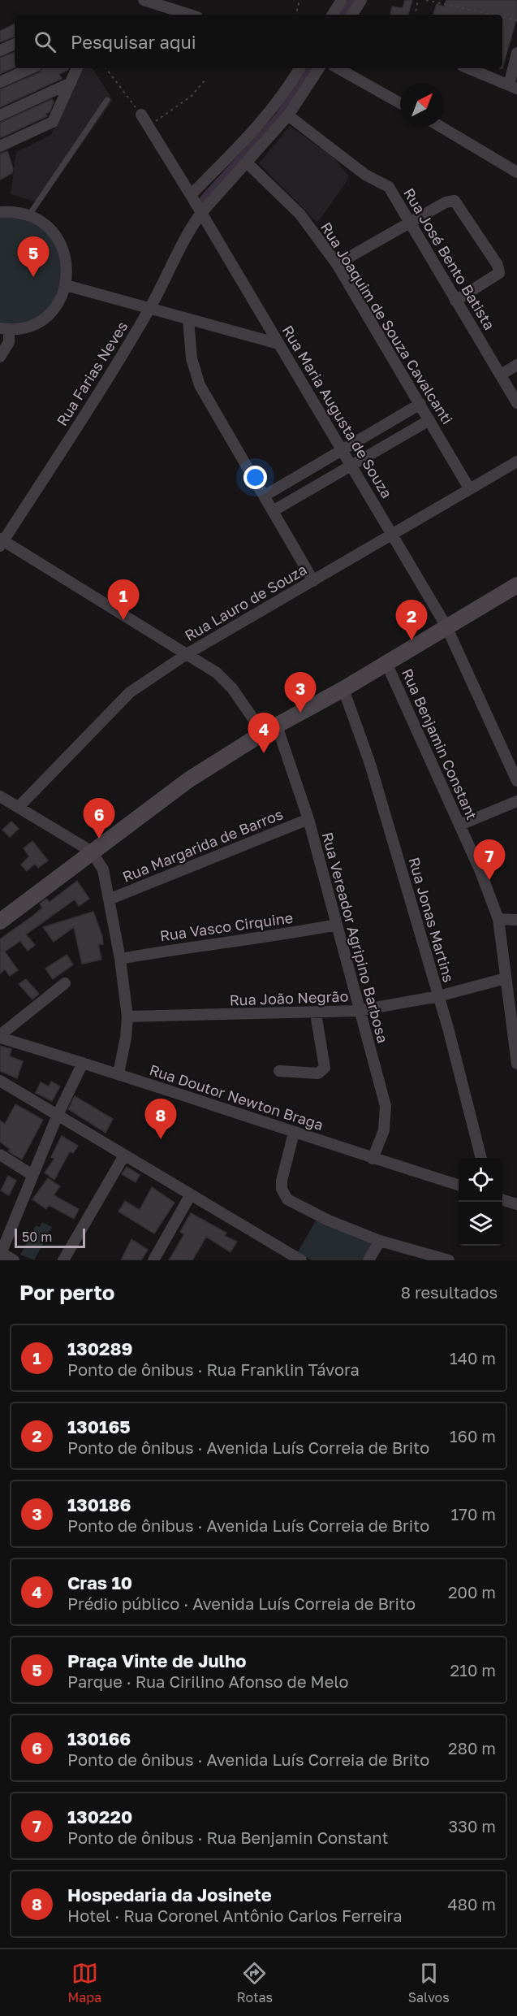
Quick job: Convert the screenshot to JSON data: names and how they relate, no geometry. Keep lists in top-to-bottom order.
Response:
{
  "streets": {
    "street": [
      "Rua José Bento Batista",
      "Rua Joaquim de Souza Cavalcanti",
      "Rua Farias Neves",
      "Rua Maria Augusta de Souza",
      "Rua Lauro de Souza",
      "Rua Benjamin Constant",
      "Rua Margarida de Barros",
      "Rua Jonas Martins",
      "Rua Vasco Cirquine",
      "Rua Vereador Agripino Barbosa",
      "Rua João Negrão",
      "Rua Doutor Newton Braga"
    ]
  },
  "crossings": [
    ["Rua José Bento Batista", "Rua Farias Neves"],
    ["Rua Joaquim de Souza Cavalcanti", "Rua Farias Neves"],
    ["Rua Joaquim de Souza Cavalcanti", "Rua Lauro de Souza"],
    ["Rua Farias Neves", "Rua Maria Augusta de Souza"],
    ["Rua Farias Neves", "Rua Vereador Agripino Barbosa"],
    ["Rua Maria Augusta de Souza", "Rua Lauro de Souza"],
    ["Rua Lauro de Souza", "Rua Vereador Agripino Barbosa"],
    ["Rua Benjamin Constant", "Rua João Negrão"],
    ["Rua Margarida de Barros", "Rua Vereador Agripino Barbosa"],
    ["Rua Jonas Martins", "Rua João Negrão"],
    ["Rua Vasco Cirquine", "Rua Vereador Agripino Barbosa"],
    ["Rua Vereador Agripino Barbosa", "Rua João Negrão"],
    ["Rua Vereador Agripino Barbosa", "Rua Doutor Newton Braga"]
  ],
  "scale_bar": "50 m",
  "north": "top right",
  "page": {
    "search": "Pesquisar aqui",
    "pins": [
      "5",
      "1",
      "2",
      "3",
      "4",
      "6",
      "7",
      "8"
    ],
    "scale": "50 m",
    "heading": ["Por perto", "8 resultados"],
    "list": [
      {
        "mark": "1",
        "name": "130289",
        "note": "Ponto de ônibus · Rua Franklin Távora",
        "value": "140 m"
      },
      {
        "mark": "2",
        "name": "130165",
        "note": "Ponto de ônibus · Avenida Luís Correia de Brito",
        "value": "160 m"
      },
      {
        "mark": "3",
        "name": "130186",
        "note": "Ponto de ônibus · Avenida Luís Correia de Brito",
        "value": "170 m"
      },
      {
        "mark": "4",
        "name": "Cras 10",
        "note": "Prédio público · Avenida Luís Correia de Brito",
        "value": "200 m"
      },
      {
        "mark": "5",
        "name": "Praça Vinte de Julho",
        "note": "Parque · Rua Cirilino Afonso de Melo",
        "value": "210 m"
      },
      {
        "mark": "6",
        "name": "130166",
        "note": "Ponto de ônibus · Avenida Luís Correia de Brito",
        "value": "280 m"
      },
      {
        "mark": "7",
        "name": "130220",
        "note": "Ponto de ônibus · Rua Benjamin Constant",
        "value": "330 m"
      },
      {
        "mark": "8",
        "name": "Hospedaria da Josinete",
        "note": "Hotel · Rua Coronel Antônio Carlos Ferreira",
        "value": "480 m"
      }
    ],
    "nav": ["Mapa", "Rotas", "Salvos"]
  }
}
